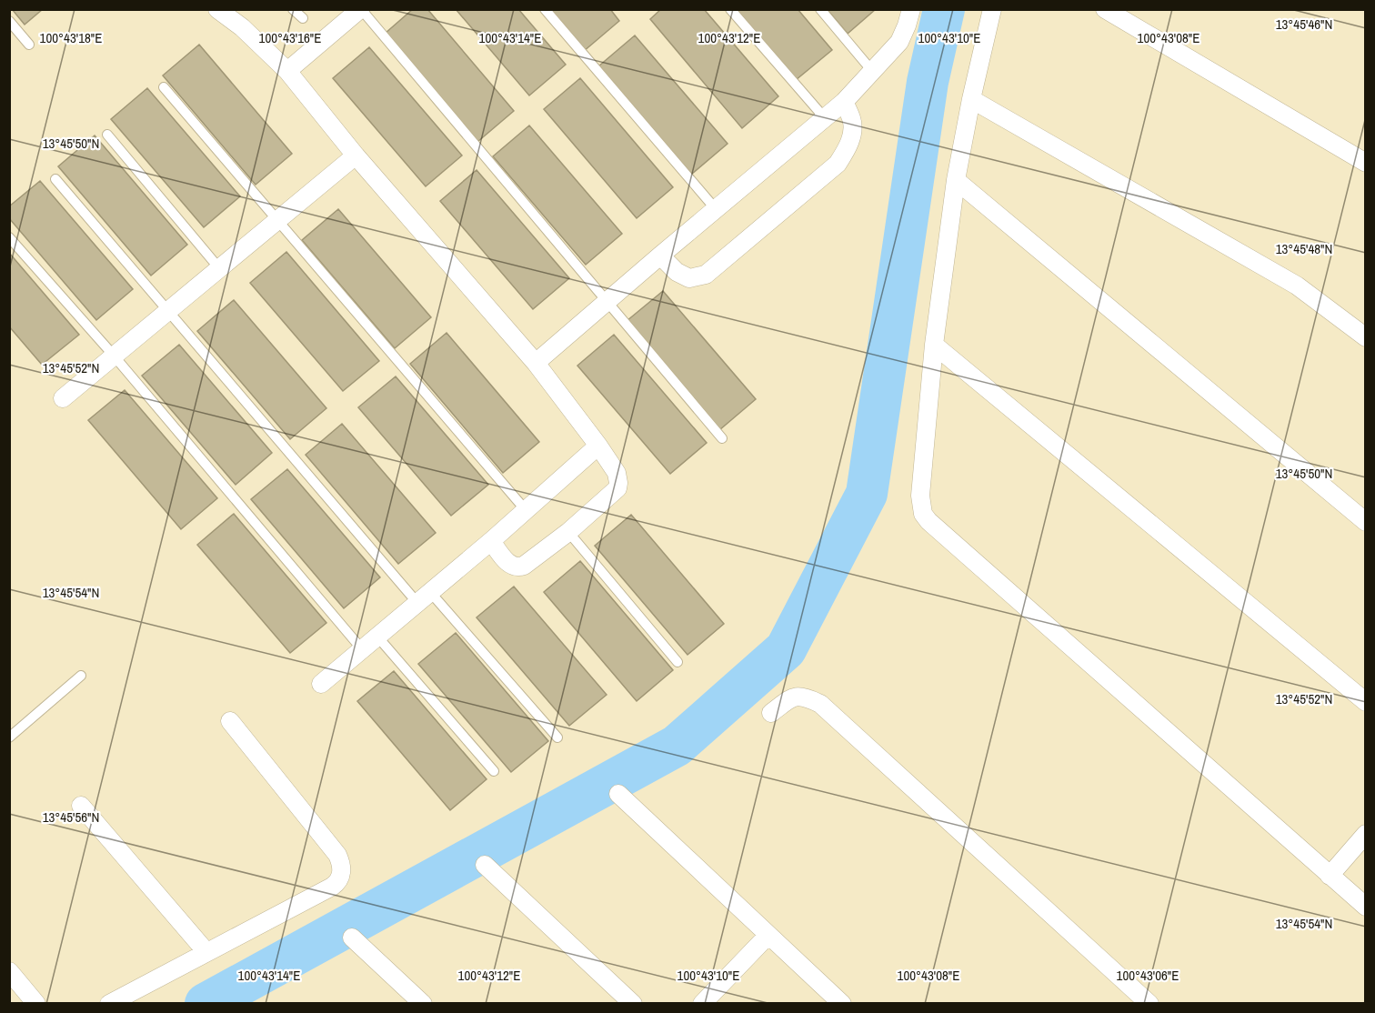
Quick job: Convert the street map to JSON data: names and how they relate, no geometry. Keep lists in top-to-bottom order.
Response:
{
  "coordinates": [
    "13°45'46\"N",
    "100°43'18\"E",
    "100°43'16\"E",
    "100°43'14\"E",
    "100°43'12\"E",
    "100°43'10\"E",
    "100°43'08\"E",
    "13°45'50\"N",
    "13°45'48\"N",
    "13°45'52\"N",
    "13°45'54\"N",
    "13°45'56\"N",
    "100°43'06\"E"
  ]
}
